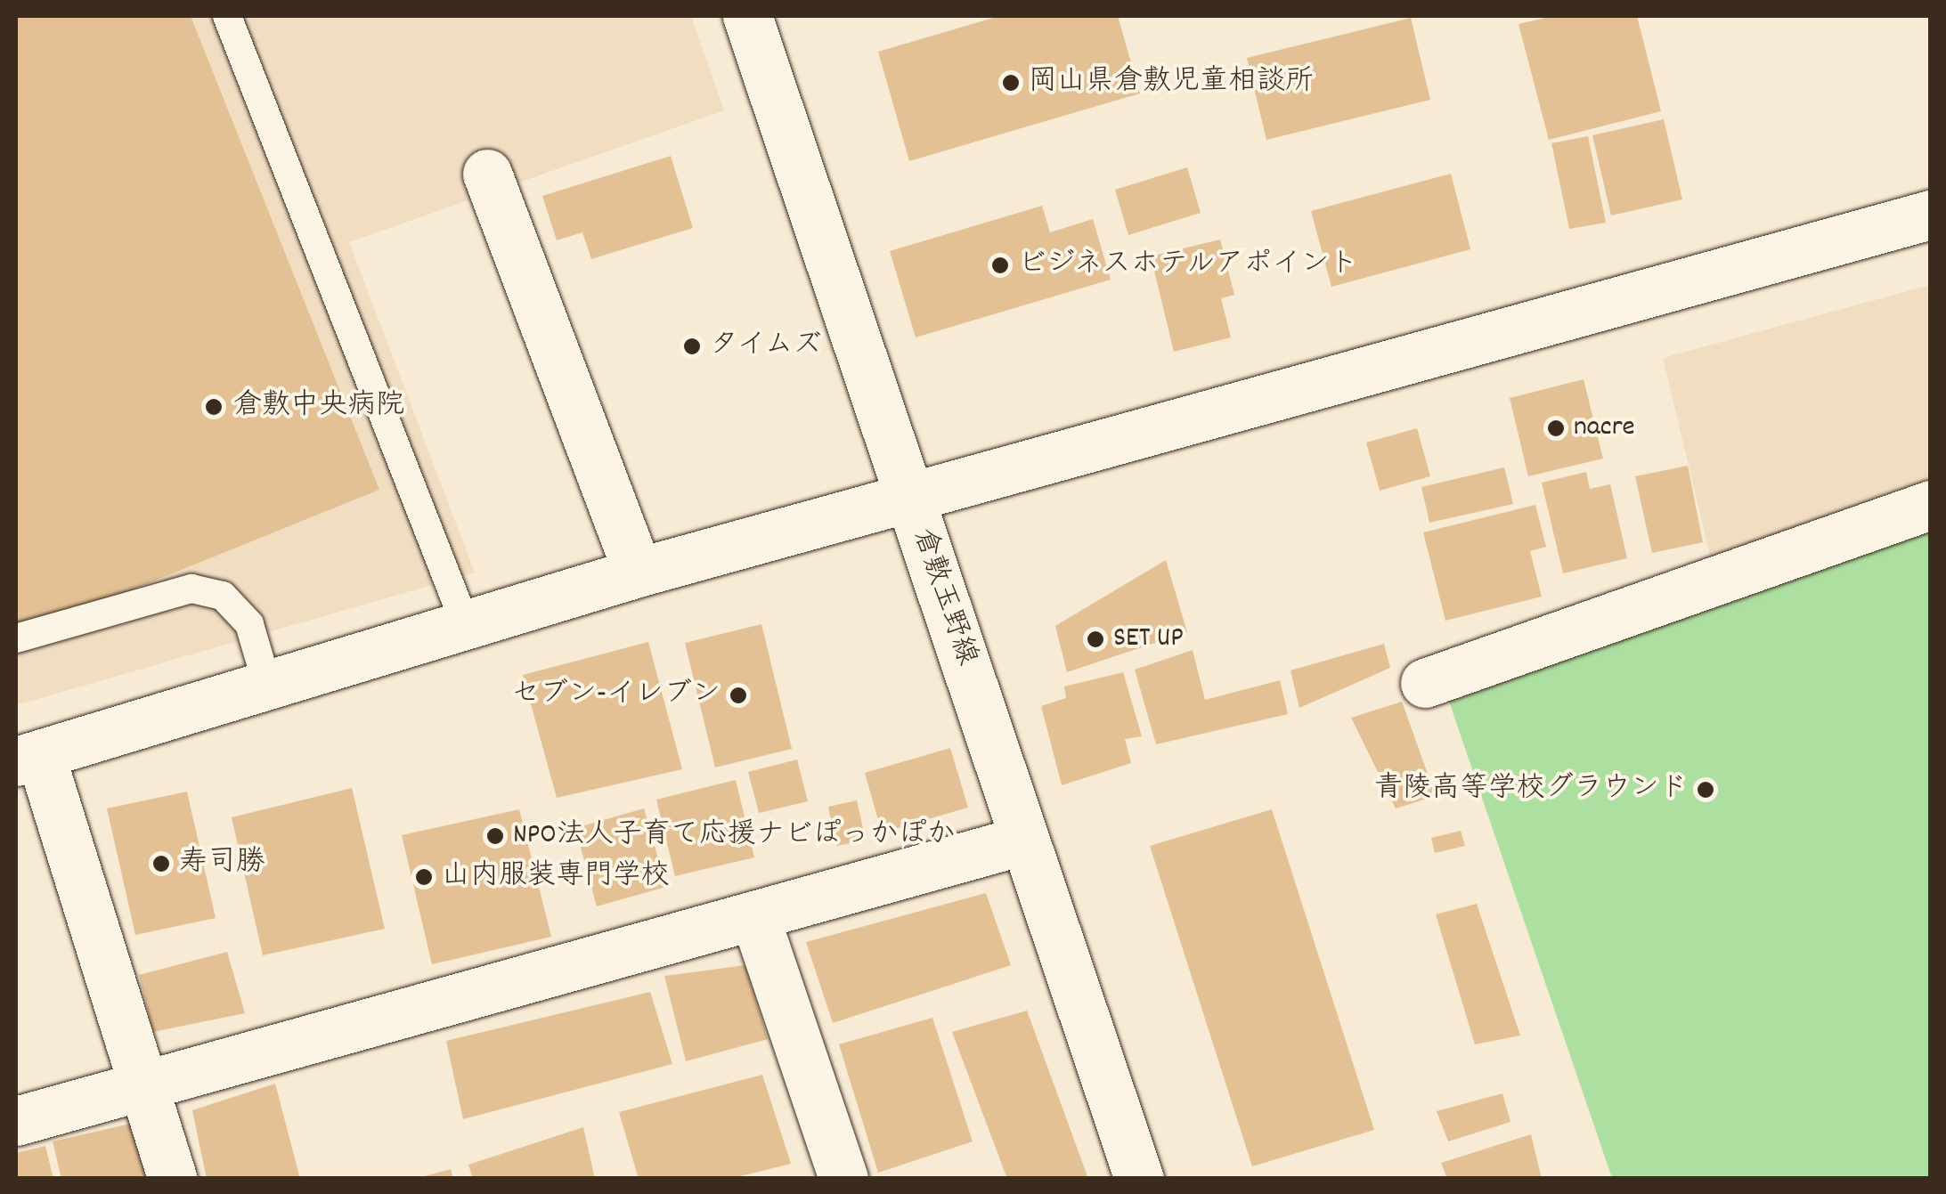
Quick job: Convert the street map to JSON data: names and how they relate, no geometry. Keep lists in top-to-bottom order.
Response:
{
  "streets": {
    "street": ["倉敷玉野線"]
  },
  "places": [
    "岡山県倉敷児童相談所",
    "ビジネスホテルアポイント",
    "タイムズ",
    "倉敷中央病院",
    "nacre",
    "SET UP",
    "セブン-イレブン",
    "青陵高等学校グラウンド",
    "NPO法人子育て応援ナビぽっかぽか",
    "寿司勝",
    "山内服装専門学校"
  ]
}
